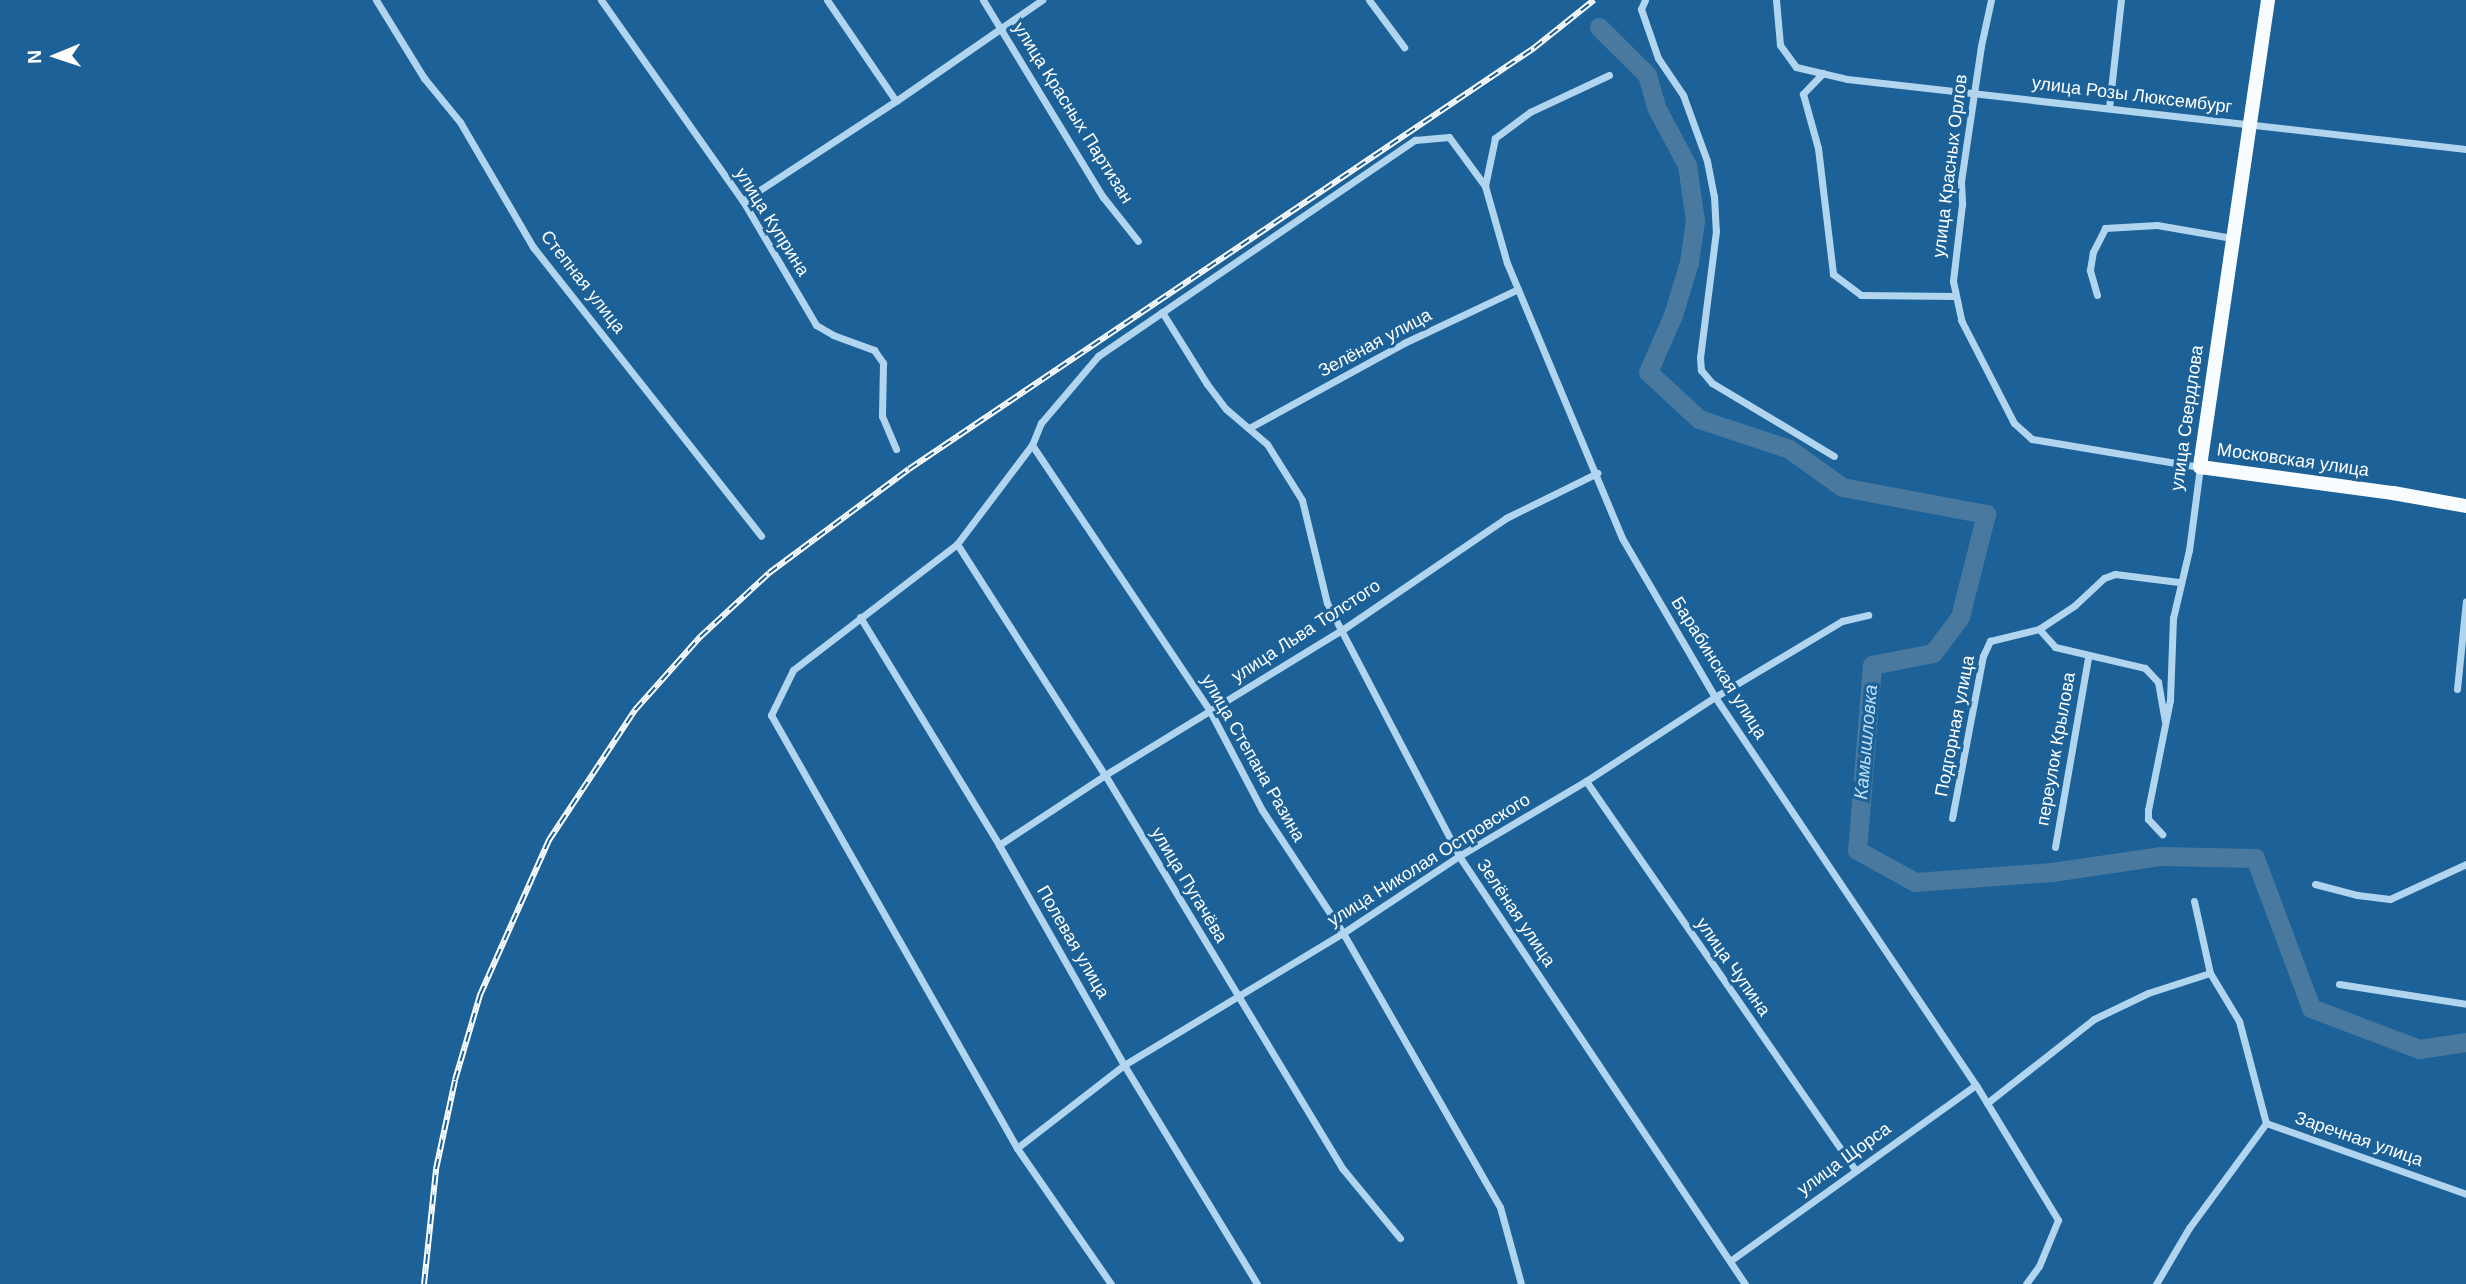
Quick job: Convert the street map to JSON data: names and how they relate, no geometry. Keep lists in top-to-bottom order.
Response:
{
  "streets": {
    "main road": ["улица Свердлова", "Московская улица"],
    "street": [
      "улица Розы Люксембург",
      "улица Красных Партизан",
      "улица Красных Орлов",
      "улица Куприна",
      "Степная улица",
      "Зелёная улица",
      "улица Льва Толстого",
      "Барабинская улица",
      "Подгорная улица",
      "переулок Крылова",
      "улица Степана Разина",
      "улица Николая Островского",
      "улица Пугачёва",
      "Полевая улица",
      "улица Чупина",
      "Заречная улица",
      "улица Щорса"
    ]
  },
  "crossings": [
    ["улица Розы Люксембург", "улица Красных Орлов"],
    ["улица Розы Люксембург", "улица Свердлова"],
    ["улица Красных Орлов", "Московская улица"],
    ["Зелёная улица", "улица Льва Толстого"],
    ["Зелёная улица", "Барабинская улица"],
    ["Зелёная улица", "улица Николая Островского"],
    ["Зелёная улица", "улица Щорса"],
    ["улица Свердлова", "Московская улица"],
    ["улица Свердлова", "Подгорная улица"],
    ["улица Льва Толстого", "Барабинская улица"],
    ["улица Льва Толстого", "улица Степана Разина"],
    ["улица Льва Толстого", "улица Пугачёва"],
    ["улица Льва Толстого", "Полевая улица"],
    ["Барабинская улица", "улица Николая Островского"],
    ["Барабинская улица", "улица Щорса"],
    ["улица Степана Разина", "улица Николая Островского"],
    ["улица Николая Островского", "улица Пугачёва"],
    ["улица Николая Островского", "Полевая улица"],
    ["улица Николая Островского", "улица Чупина"],
    ["улица Чупина", "улица Щорса"]
  ],
  "water": ["Камышловка"],
  "north": "left"
}
